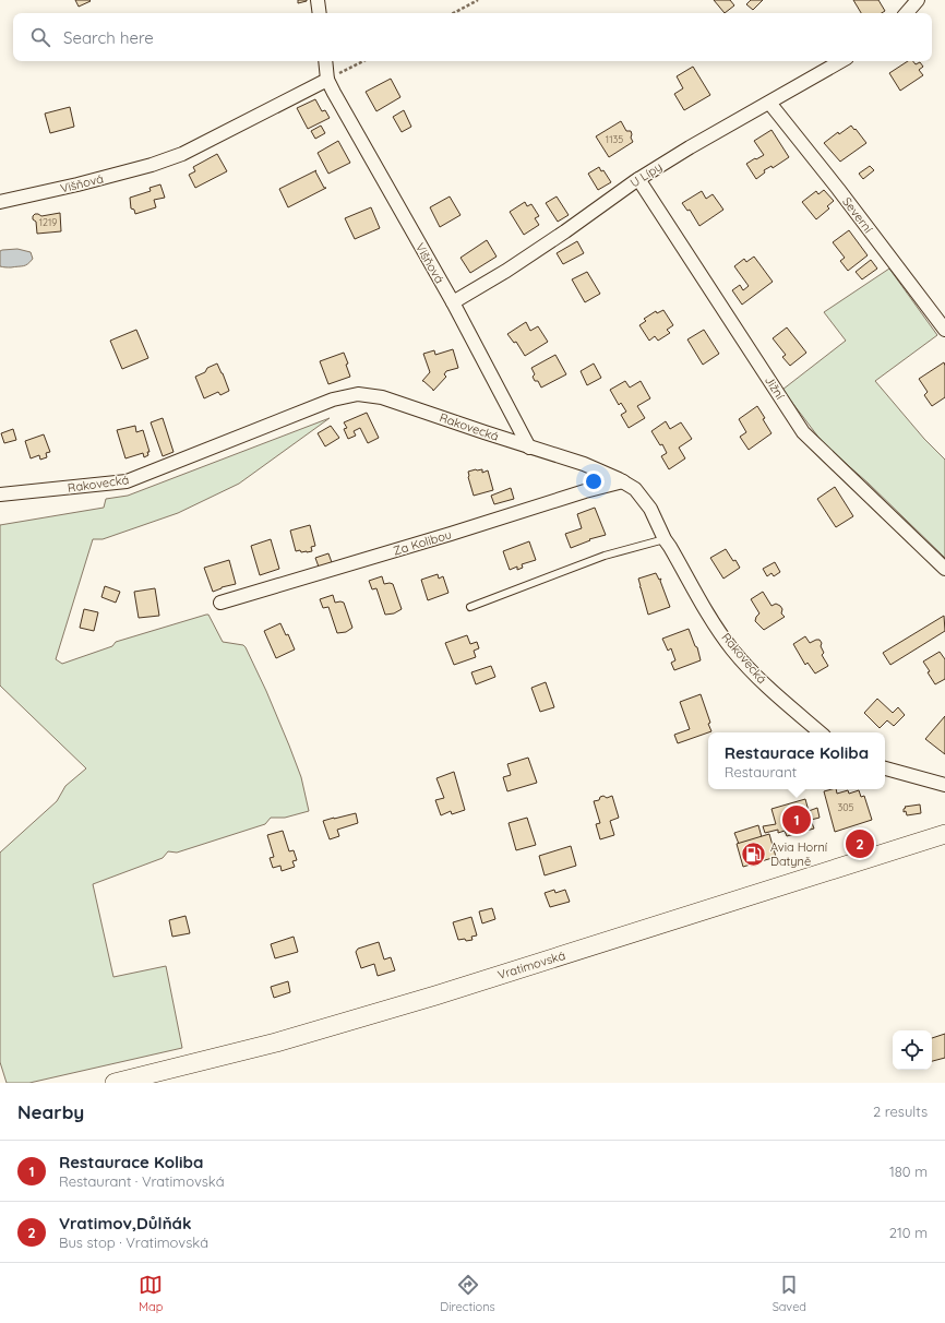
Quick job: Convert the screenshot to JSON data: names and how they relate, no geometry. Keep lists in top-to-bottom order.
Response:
{
  "streets": {
    "main road": ["Vratimovská"],
    "street": [
      "U Lípy",
      "Višňová",
      "Severní",
      "Jižní",
      "Rakovecká",
      "Za Kolibou"
    ]
  },
  "crossings": [
    ["U Lípy", "Višňová"],
    ["U Lípy", "Severní"],
    ["U Lípy", "Jižní"],
    ["Višňová", "Rakovecká"],
    ["Rakovecká", "Za Kolibou"]
  ],
  "places": {
    "fuel station": ["Avia Horní Datyně"]
  },
  "house_numbers": ["1135", "1219", "305"],
  "page": {
    "search": "Search here",
    "popup": ["Restaurace Koliba", "Restaurant"],
    "pins": ["1", "2"],
    "heading": ["Nearby", "2 results"],
    "list": [
      {
        "mark": "1",
        "name": "Restaurace Koliba",
        "note": "Restaurant · Vratimovská",
        "value": "180 m"
      },
      {
        "mark": "2",
        "name": "Vratimov,Důlňák",
        "note": "Bus stop · Vratimovská",
        "value": "210 m"
      }
    ],
    "nav": ["Map", "Directions", "Saved"]
  }
}
